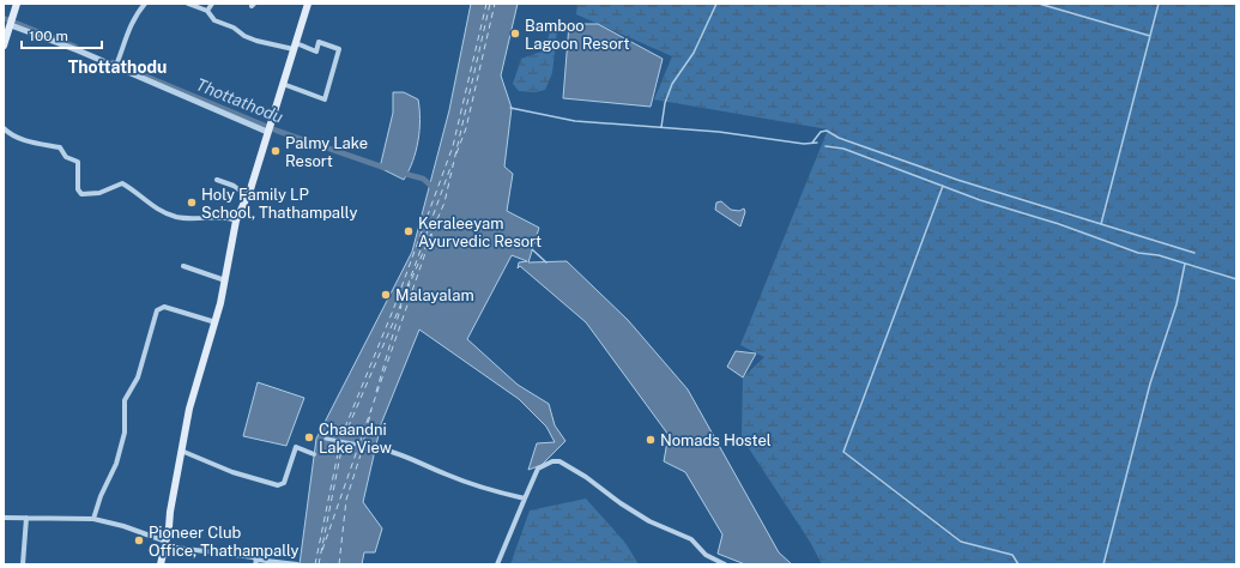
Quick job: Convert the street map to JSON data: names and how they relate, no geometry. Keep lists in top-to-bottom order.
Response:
{
  "districts": ["Thottathodu"],
  "water": ["Thottathodu"],
  "places": [
    "Bamboo Lagoon Resort",
    "Palmy Lake Resort",
    "Holy Family LP School, Thathampally",
    "Keraleeyam Ayurvedic Resort",
    "Malayalam",
    "Chaandni Lake View",
    "Nomads Hostel",
    "Pioneer Club Office, Thathampally"
  ],
  "scale_bar": "100 m"
}
